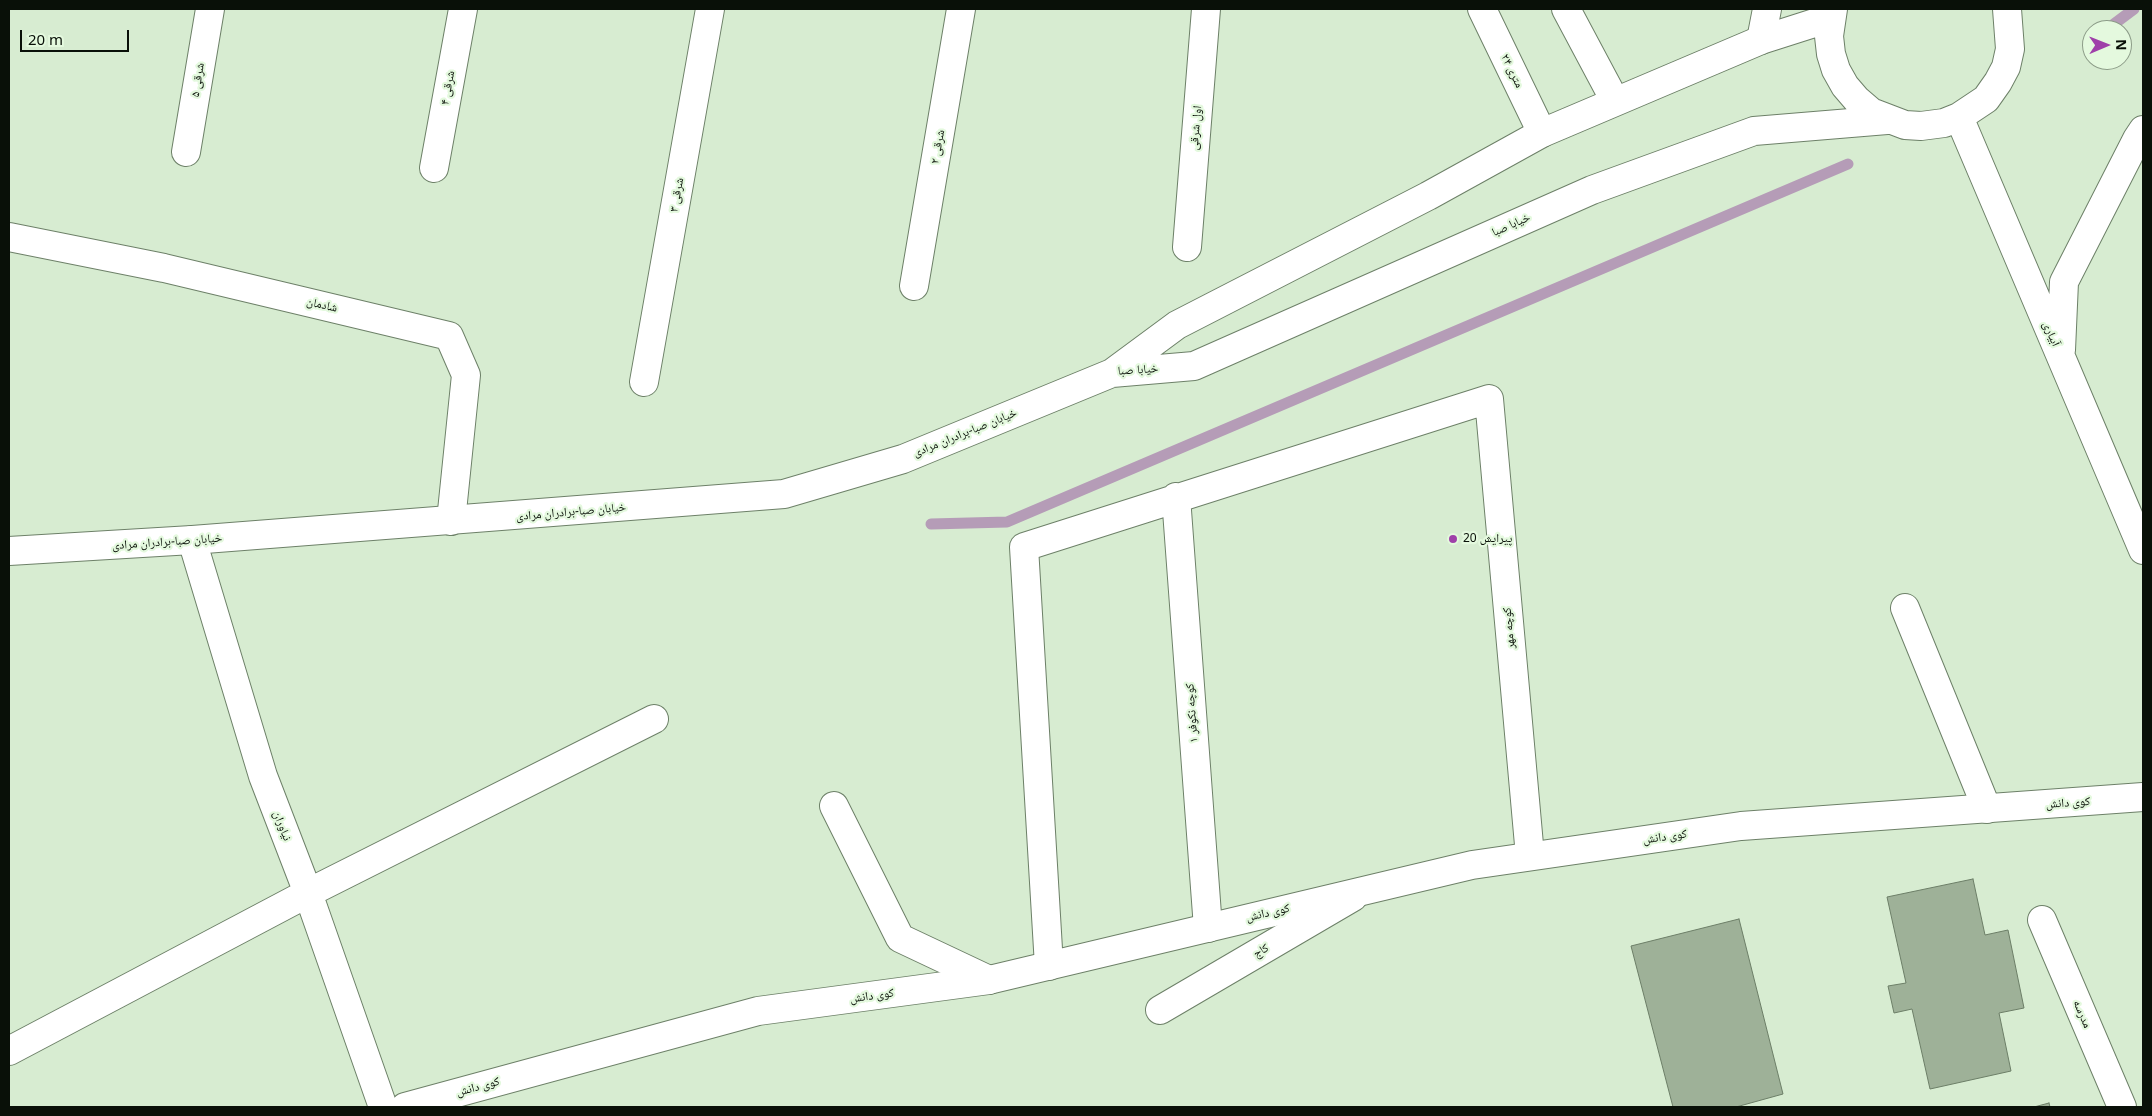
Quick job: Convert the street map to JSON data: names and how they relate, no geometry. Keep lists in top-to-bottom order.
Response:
{
  "streets": {
    "street": [
      "۲۴ متری",
      "۵ شرقی",
      "۴ شرقی",
      "اول شرقی",
      "۲ شرقی",
      "۳ شرقی",
      "خیابا صبا",
      "شادمان",
      "آبیاری",
      "خیابان صبا-برادران مرادی",
      "کوچه مهر",
      "کوچه نکوفر ۱",
      "کوی دانش",
      "نیاوران",
      "کاج",
      "مدرسه"
    ]
  },
  "crossings": [
    ["۲۴ متری", "خیابا صبا"],
    ["خیابا صبا", "خیابان صبا-برادران مرادی"],
    ["شادمان", "خیابان صبا-برادران مرادی"],
    ["خیابان صبا-برادران مرادی", "نیاوران"],
    ["کوچه مهر", "کوچه نکوفر ۱"],
    ["کوچه مهر", "کوی دانش"],
    ["کوچه نکوفر ۱", "کوی دانش"],
    ["کوی دانش", "کاج"]
  ],
  "places": ["پیرایش 20"],
  "scale_bar": "20 m",
  "north": "right"
}
